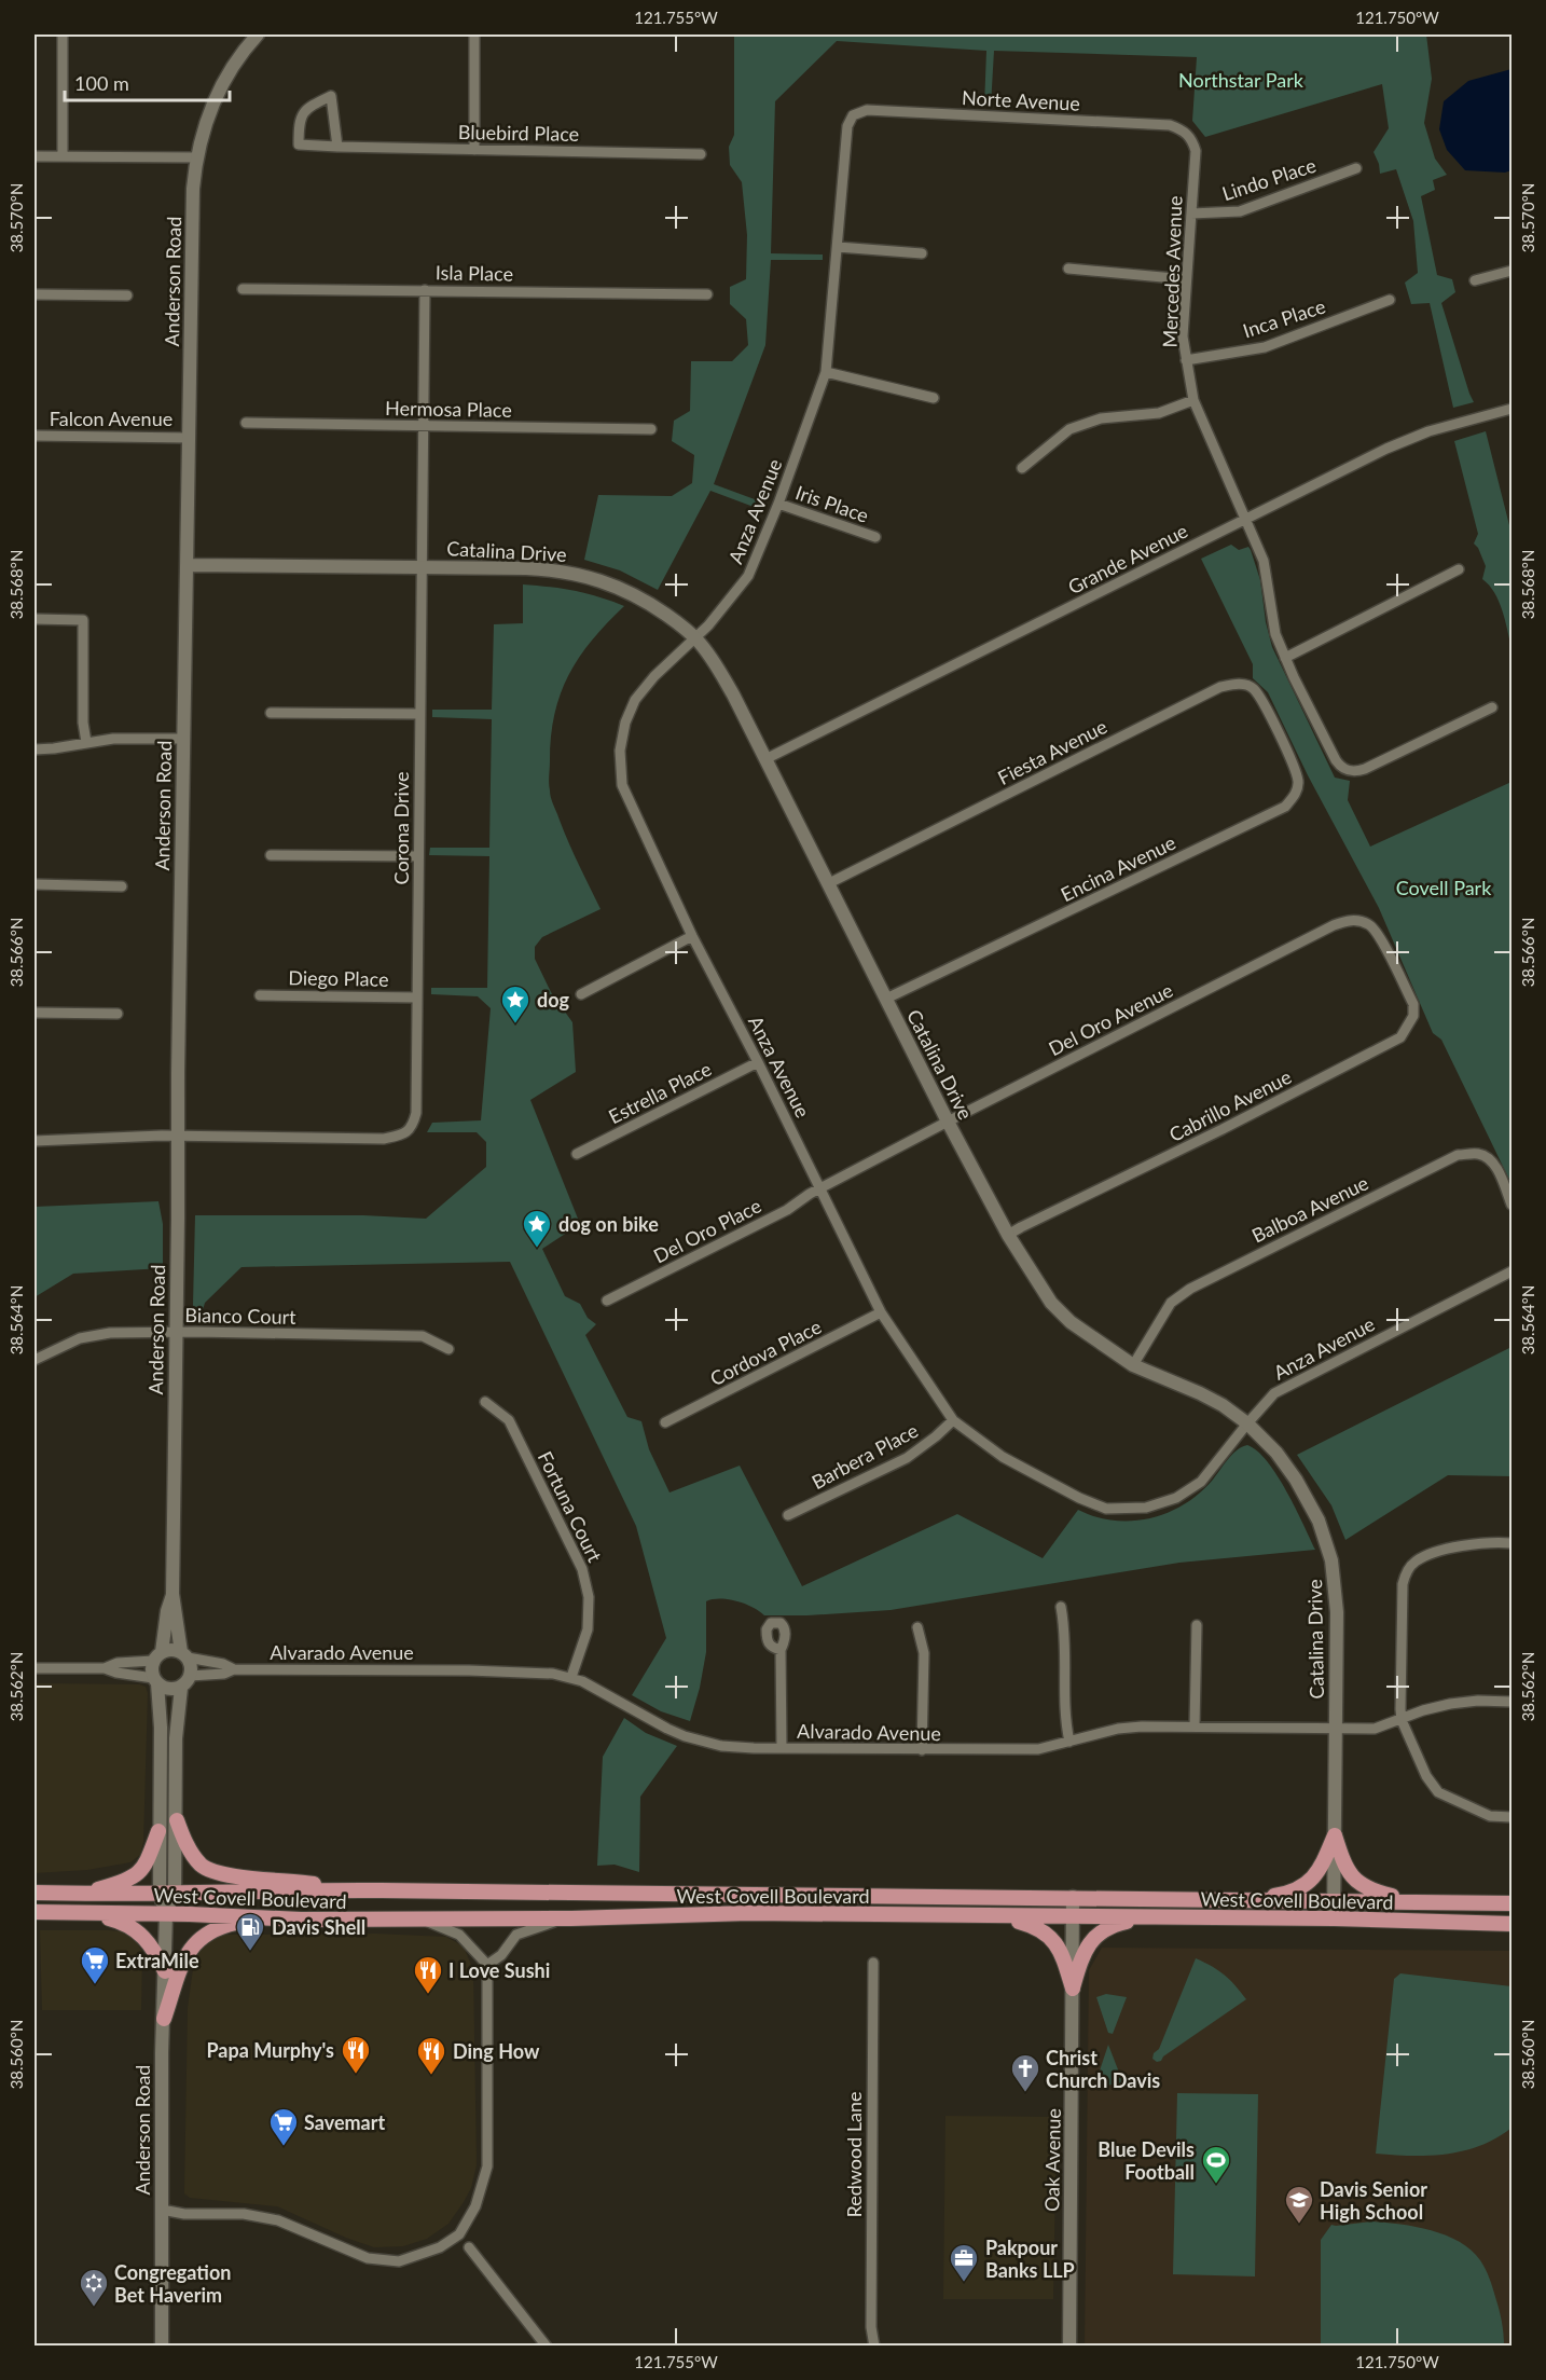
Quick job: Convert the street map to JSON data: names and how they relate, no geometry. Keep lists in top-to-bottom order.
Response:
{
  "streets": {
    "main road": ["West Covell Boulevard"],
    "street": [
      "Norte Avenue",
      "Bluebird Place",
      "Lindo Place",
      "Mercedes Avenue",
      "Isla Place",
      "Anderson Road",
      "Inca Place",
      "Hermosa Place",
      "Falcon Avenue",
      "Iris Place",
      "Anza Avenue",
      "Catalina Drive",
      "Grande Avenue",
      "Fiesta Avenue",
      "Corona Drive",
      "Encina Avenue",
      "Diego Place",
      "Del Oro Avenue",
      "Estrella Place",
      "Cabrillo Avenue",
      "Balboa Avenue",
      "Del Oro Place",
      "Bianco Court",
      "Cordova Place",
      "Barbera Place",
      "Fortuna Court",
      "Alvarado Avenue",
      "Redwood Lane",
      "Oak Avenue"
    ]
  },
  "crossings": [
    ["Norte Avenue", "Mercedes Avenue"],
    ["Norte Avenue", "Anza Avenue"],
    ["Lindo Place", "Mercedes Avenue"],
    ["Mercedes Avenue", "Inca Place"],
    ["Mercedes Avenue", "Grande Avenue"],
    ["Isla Place", "Corona Drive"],
    ["Anderson Road", "Falcon Avenue"],
    ["Anderson Road", "Catalina Drive"],
    ["Anderson Road", "Corona Drive"],
    ["Anderson Road", "Bianco Court"],
    ["Anderson Road", "Alvarado Avenue"],
    ["Anderson Road", "West Covell Boulevard"],
    ["Hermosa Place", "Corona Drive"],
    ["Iris Place", "Anza Avenue"],
    ["Anza Avenue", "Catalina Drive"],
    ["Anza Avenue", "Del Oro Avenue"],
    ["Anza Avenue", "Estrella Place"],
    ["Anza Avenue", "Del Oro Place"],
    ["Anza Avenue", "Cordova Place"],
    ["Anza Avenue", "Barbera Place"],
    ["Catalina Drive", "Grande Avenue"],
    ["Catalina Drive", "Fiesta Avenue"],
    ["Catalina Drive", "Corona Drive"],
    ["Catalina Drive", "Encina Avenue"],
    ["Catalina Drive", "Del Oro Avenue"],
    ["Catalina Drive", "Cabrillo Avenue"],
    ["Catalina Drive", "Balboa Avenue"],
    ["Catalina Drive", "Alvarado Avenue"],
    ["Catalina Drive", "West Covell Boulevard"],
    ["Fiesta Avenue", "Encina Avenue"],
    ["Corona Drive", "Diego Place"],
    ["Del Oro Avenue", "Cabrillo Avenue"],
    ["Del Oro Avenue", "Del Oro Place"],
    ["Fortuna Court", "Alvarado Avenue"],
    ["West Covell Boulevard", "Oak Avenue"]
  ],
  "parks": ["Northstar Park", "Covell Park"],
  "places": {
    "place": ["dog", "dog on bike"],
    "fuel station": ["Davis Shell"],
    "supermarket": ["ExtraMile", "Savemart"],
    "restaurant": ["I Love Sushi", "Papa Murphy's", "Ding How"],
    "church": ["Christ Church Davis"],
    "sports": ["Blue Devils Football"],
    "school or university": ["Davis Senior High School"],
    "office": ["Pakpour Banks LLP"],
    "synagogue": ["Congregation Bet Haverim"]
  },
  "scale_bar": "100 m",
  "coordinates": [
    "121.755°W",
    "121.750°W",
    "38.570°N",
    "38.568°N",
    "38.566°N",
    "38.564°N",
    "38.562°N",
    "38.560°N"
  ]
}
